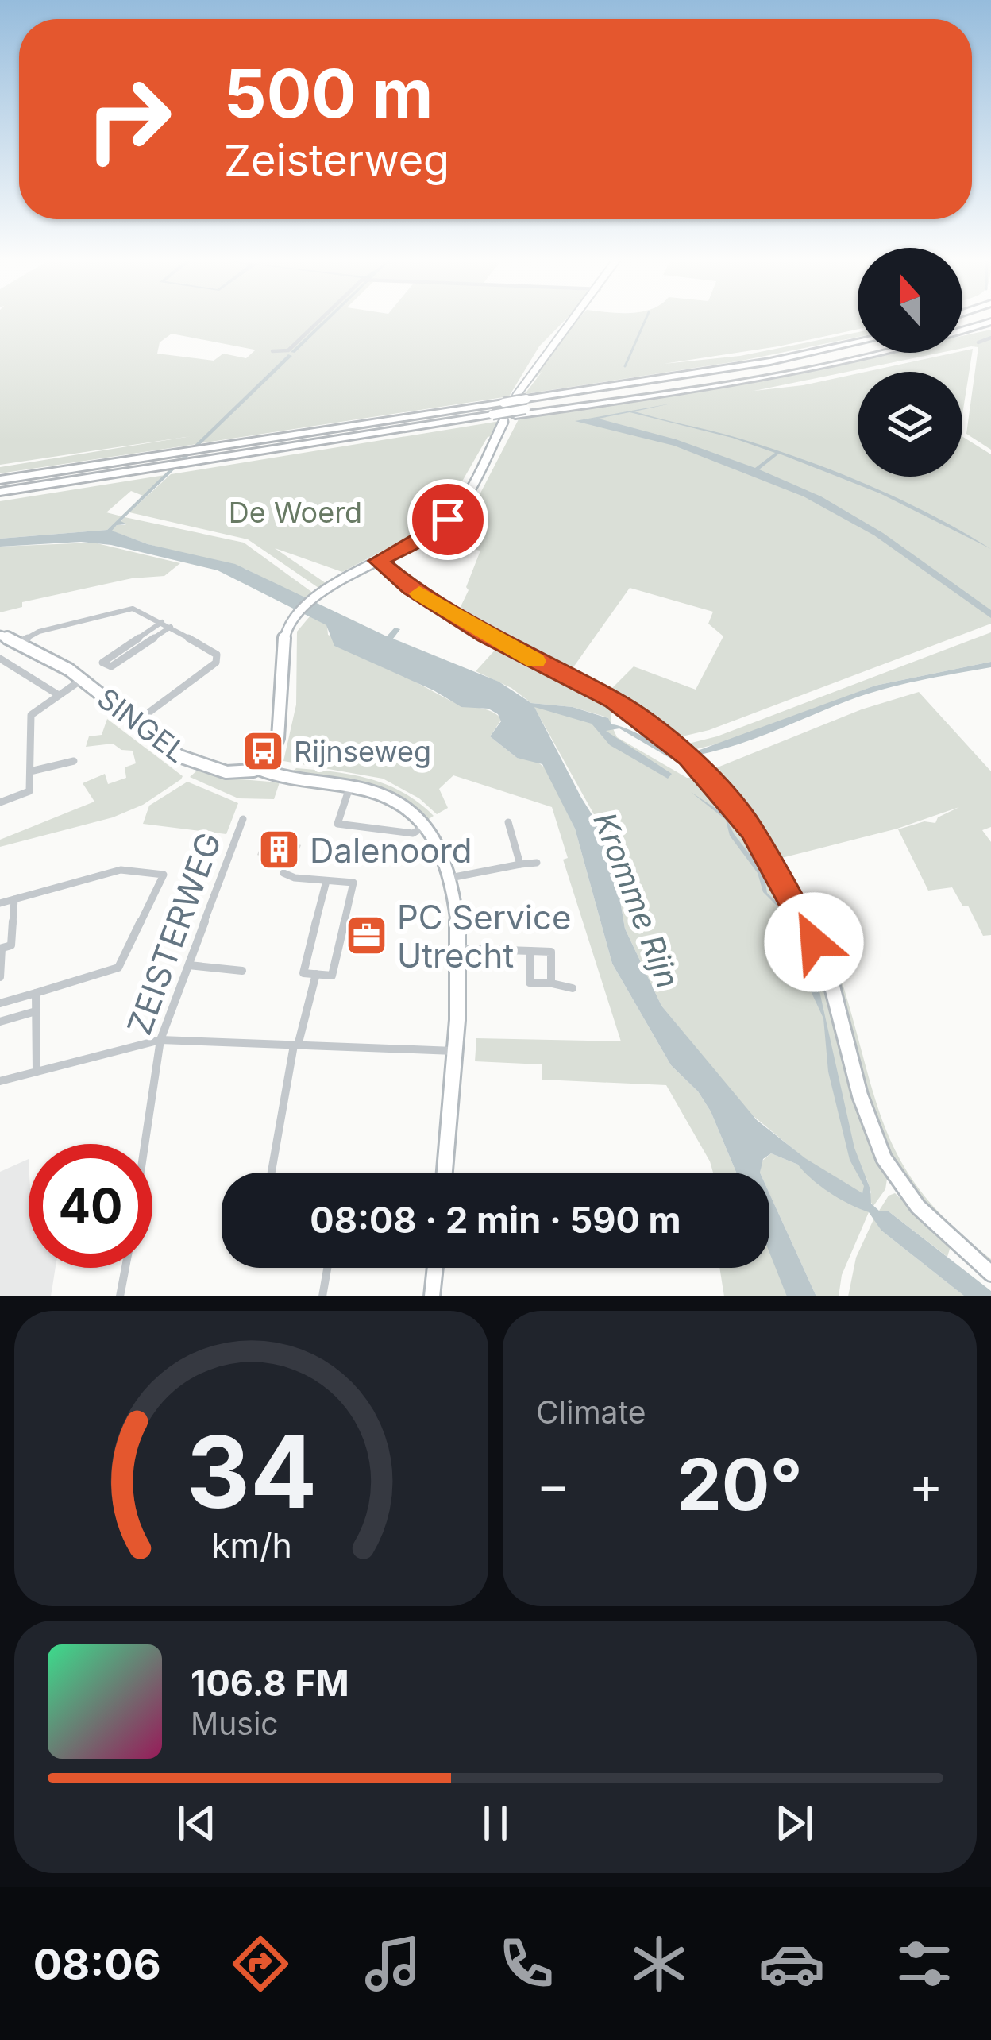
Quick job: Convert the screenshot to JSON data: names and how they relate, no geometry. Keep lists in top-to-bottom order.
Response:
{
  "streets": {
    "street": ["SINGEL", "ZEISTERWEG"]
  },
  "water": ["Kromme Rijn"],
  "parks": ["De Woerd"],
  "places": {
    "bus stop": ["Rijnseweg"],
    "building": ["Dalenoord"],
    "office": ["PC Service Utrecht"]
  },
  "north": "top",
  "page": {
    "turn": ["500 m", "Zeisterweg"],
    "limit": "40",
    "trip": "08:08 · 2 min · 590 m",
    "tile": "Climate",
    "heat": ["−", "20°", "+"],
    "song": ["106.8 FM", "Music"],
    "tabs": "08:06",
    "gauge": ["34", "km/h"]
  }
}
